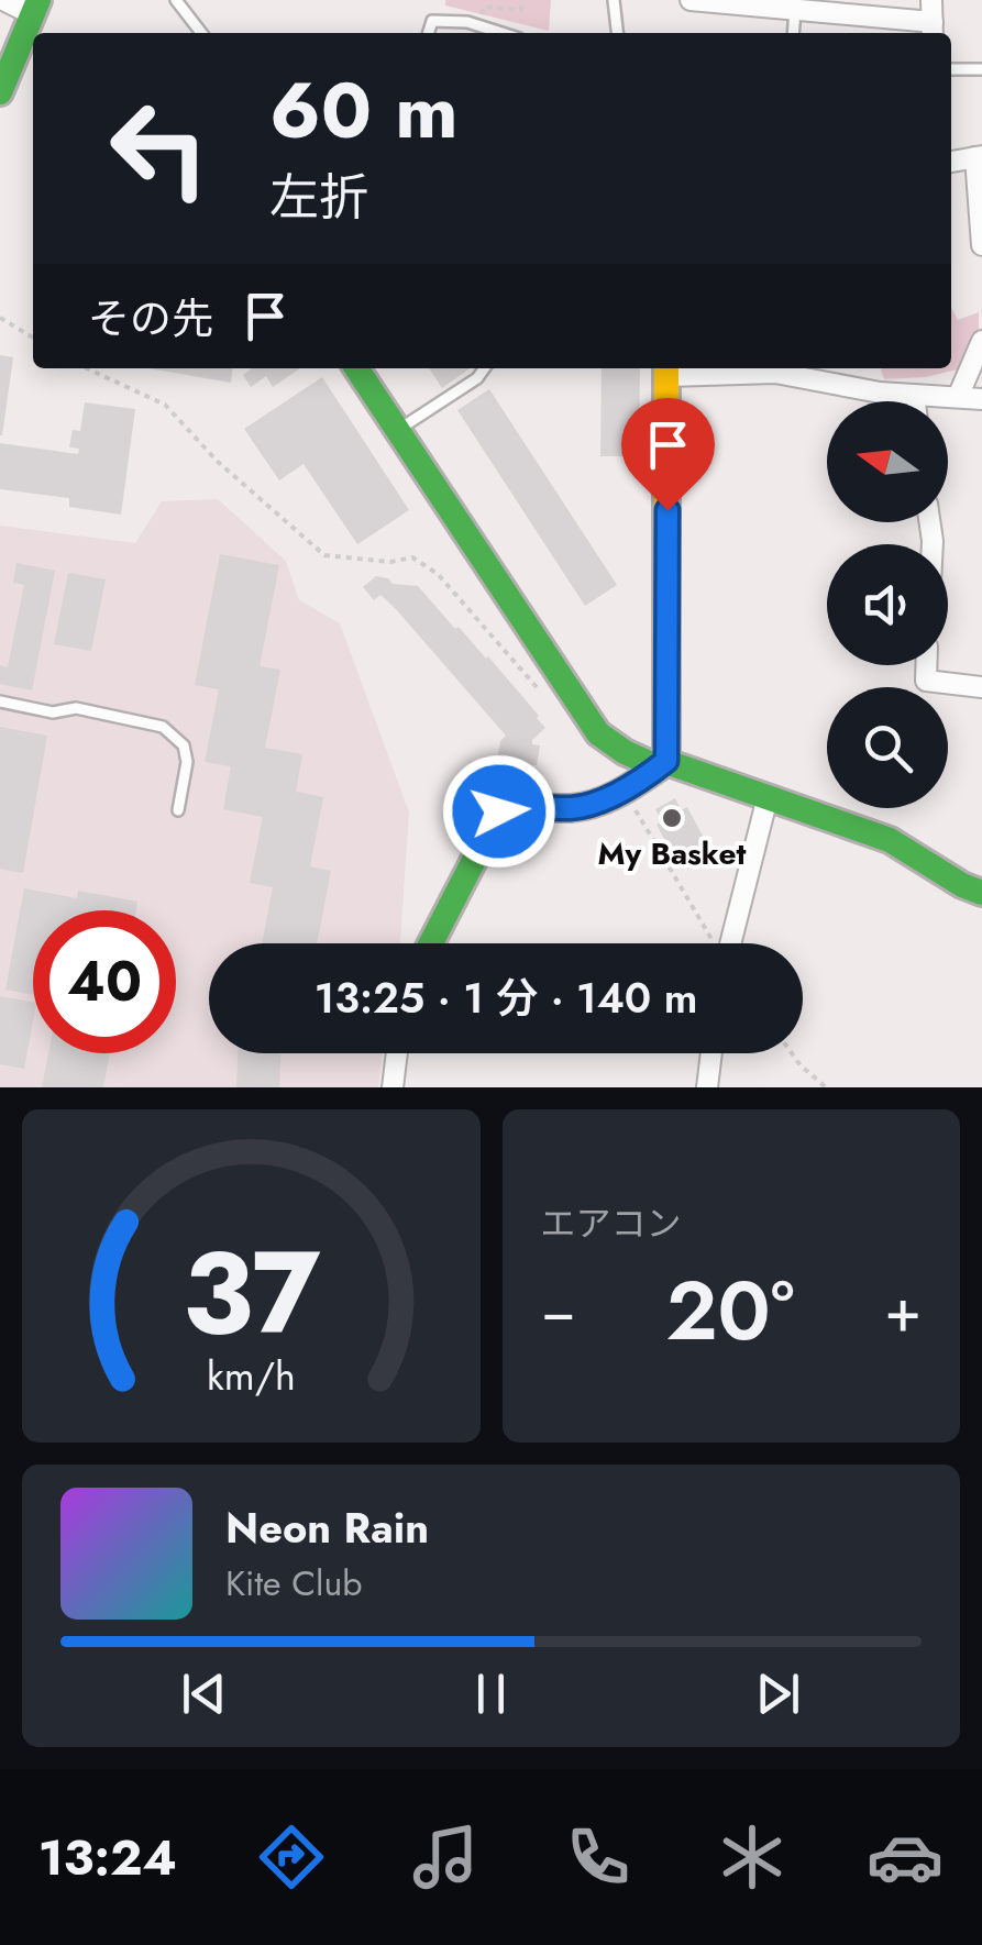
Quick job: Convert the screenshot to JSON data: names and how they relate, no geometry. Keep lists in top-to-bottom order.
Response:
{
  "places": ["My Basket"],
  "north": "left",
  "page": {
    "turn": ["60 m", "左折"],
    "then": "その先",
    "limit": "40",
    "trip": "13:25 · 1 分 · 140 m",
    "tile": "エアコン",
    "heat": ["−", "20°", "+"],
    "song": ["Neon Rain", "Kite Club"],
    "tabs": "13:24",
    "gauge": ["37", "km/h"]
  }
}
